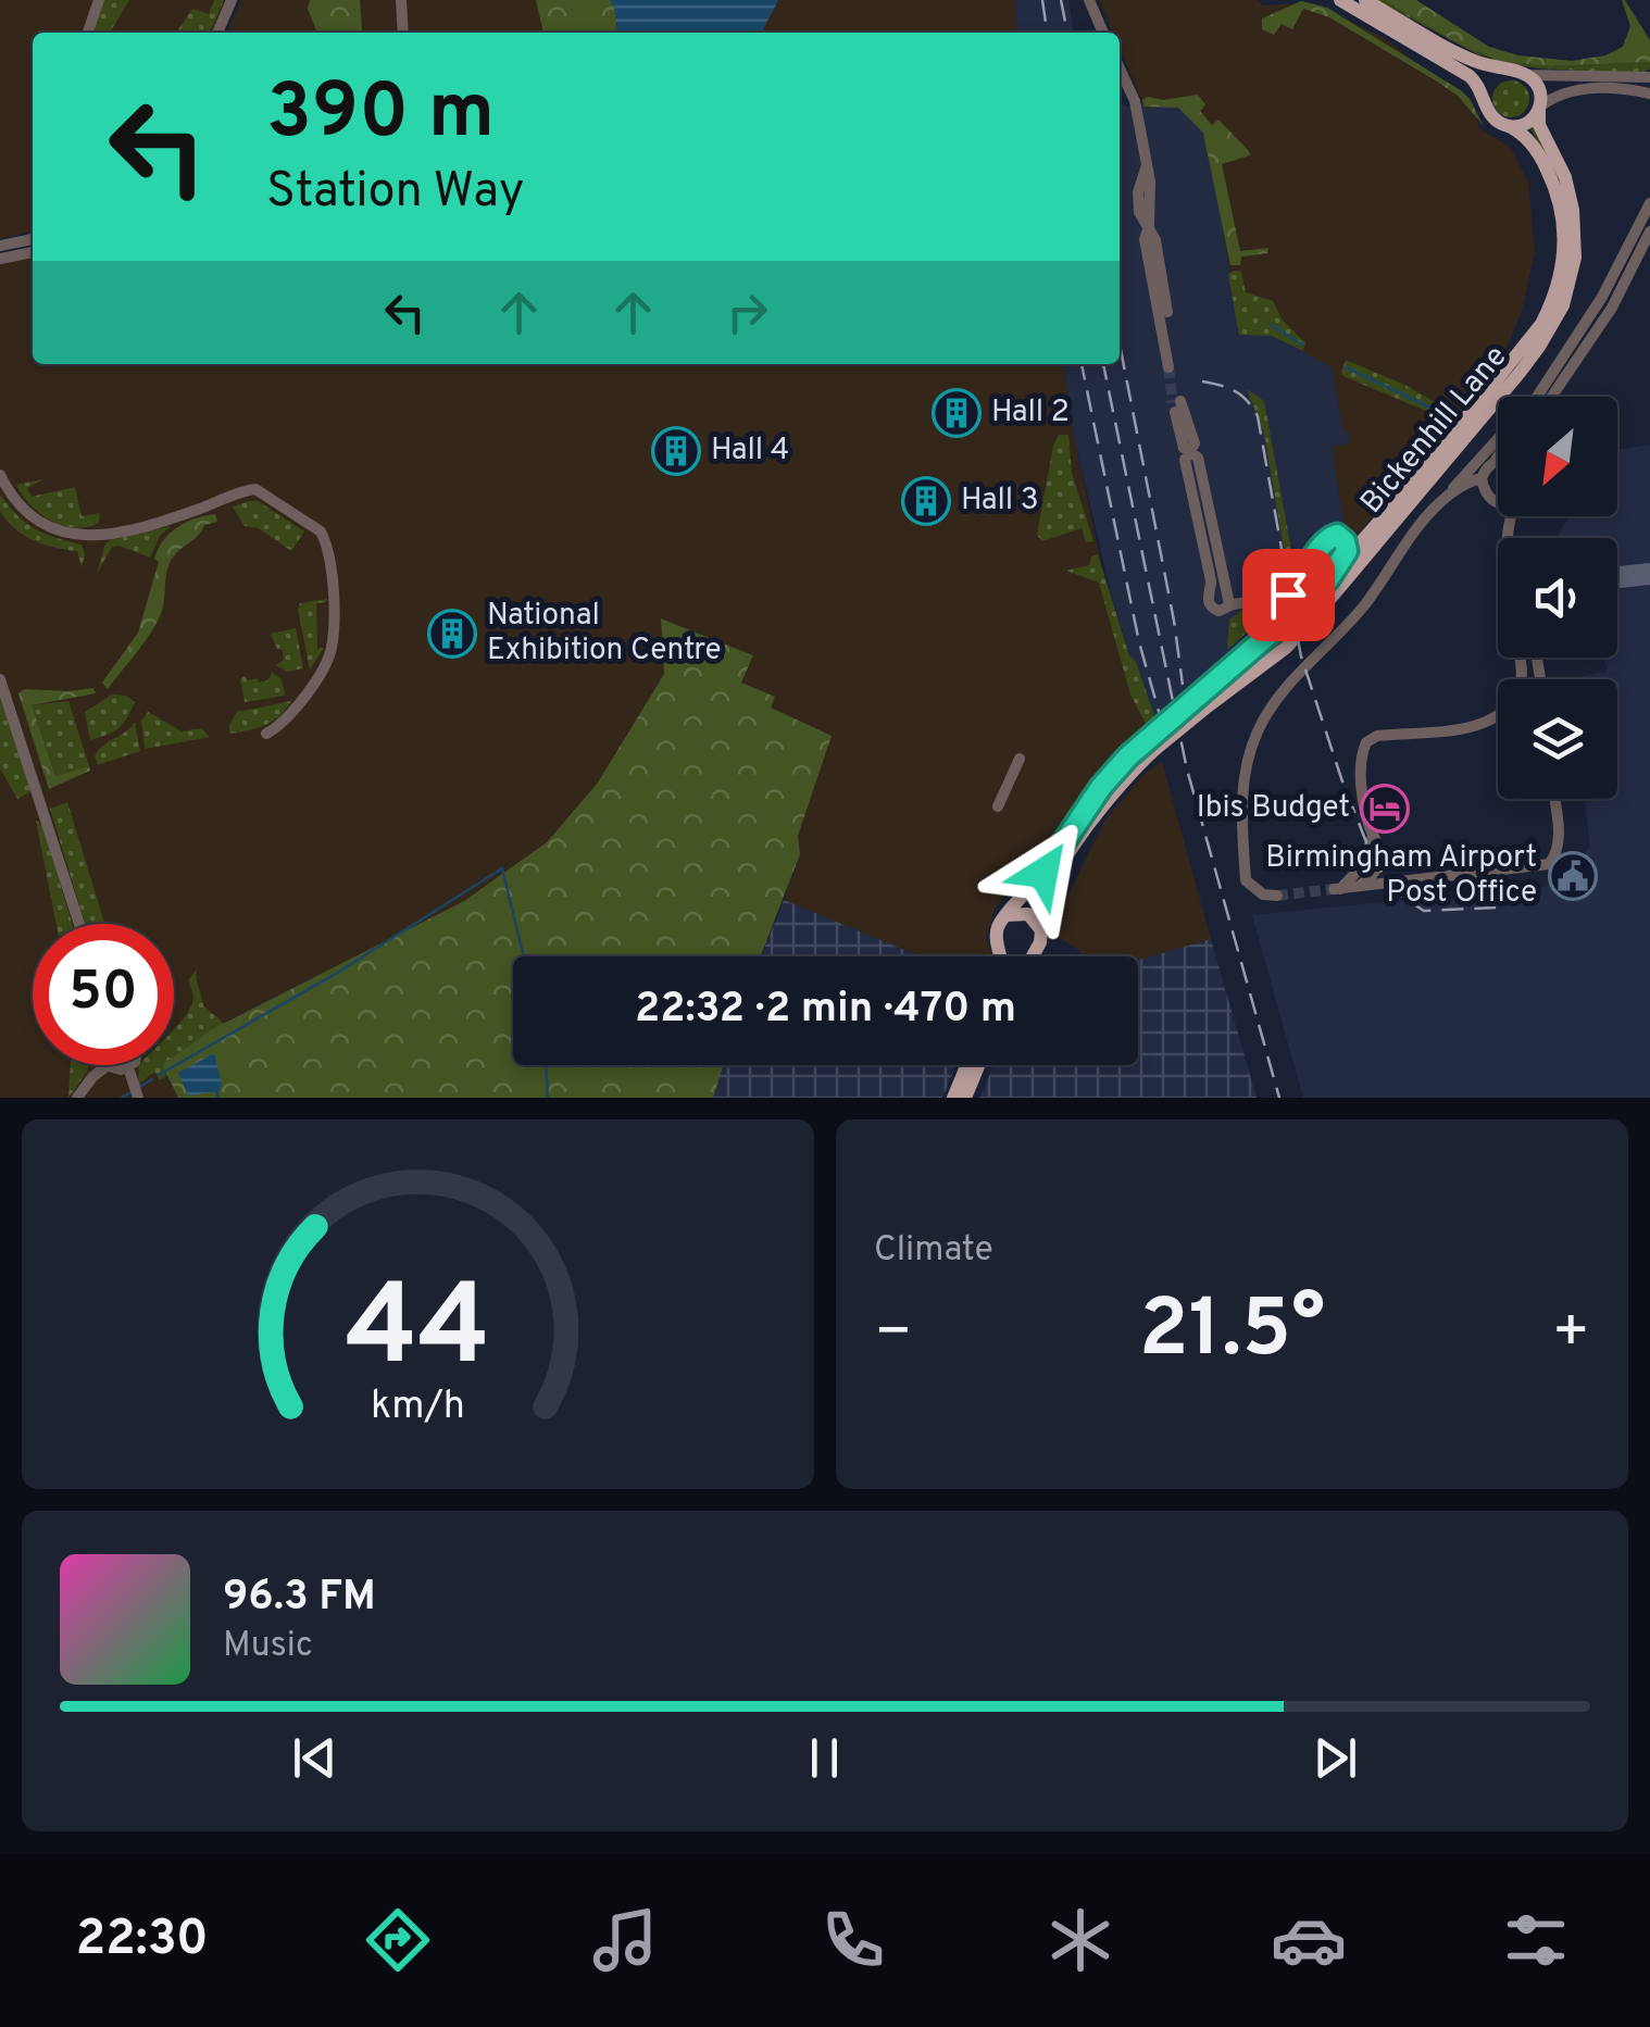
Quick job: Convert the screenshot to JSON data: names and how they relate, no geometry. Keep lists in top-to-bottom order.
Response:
{
  "streets": {
    "main road": ["Bickenhill Lane"]
  },
  "places": {
    "building": [
      "Hall 2",
      "Hall 4",
      "Hall 3",
      "National Exhibition Centre"
    ],
    "hotel": ["Ibis Budget"],
    "public building": ["Birmingham Airport Post Office"]
  },
  "north": "bottom left",
  "page": {
    "turn": ["390 m", "Station Way"],
    "limit": "50",
    "trip": "22:32 · 2 min · 470 m",
    "tile": "Climate",
    "heat": ["−", "21.5°", "+"],
    "song": ["96.3 FM", "Music"],
    "tabs": "22:30",
    "gauge": ["44", "km/h"]
  }
}
